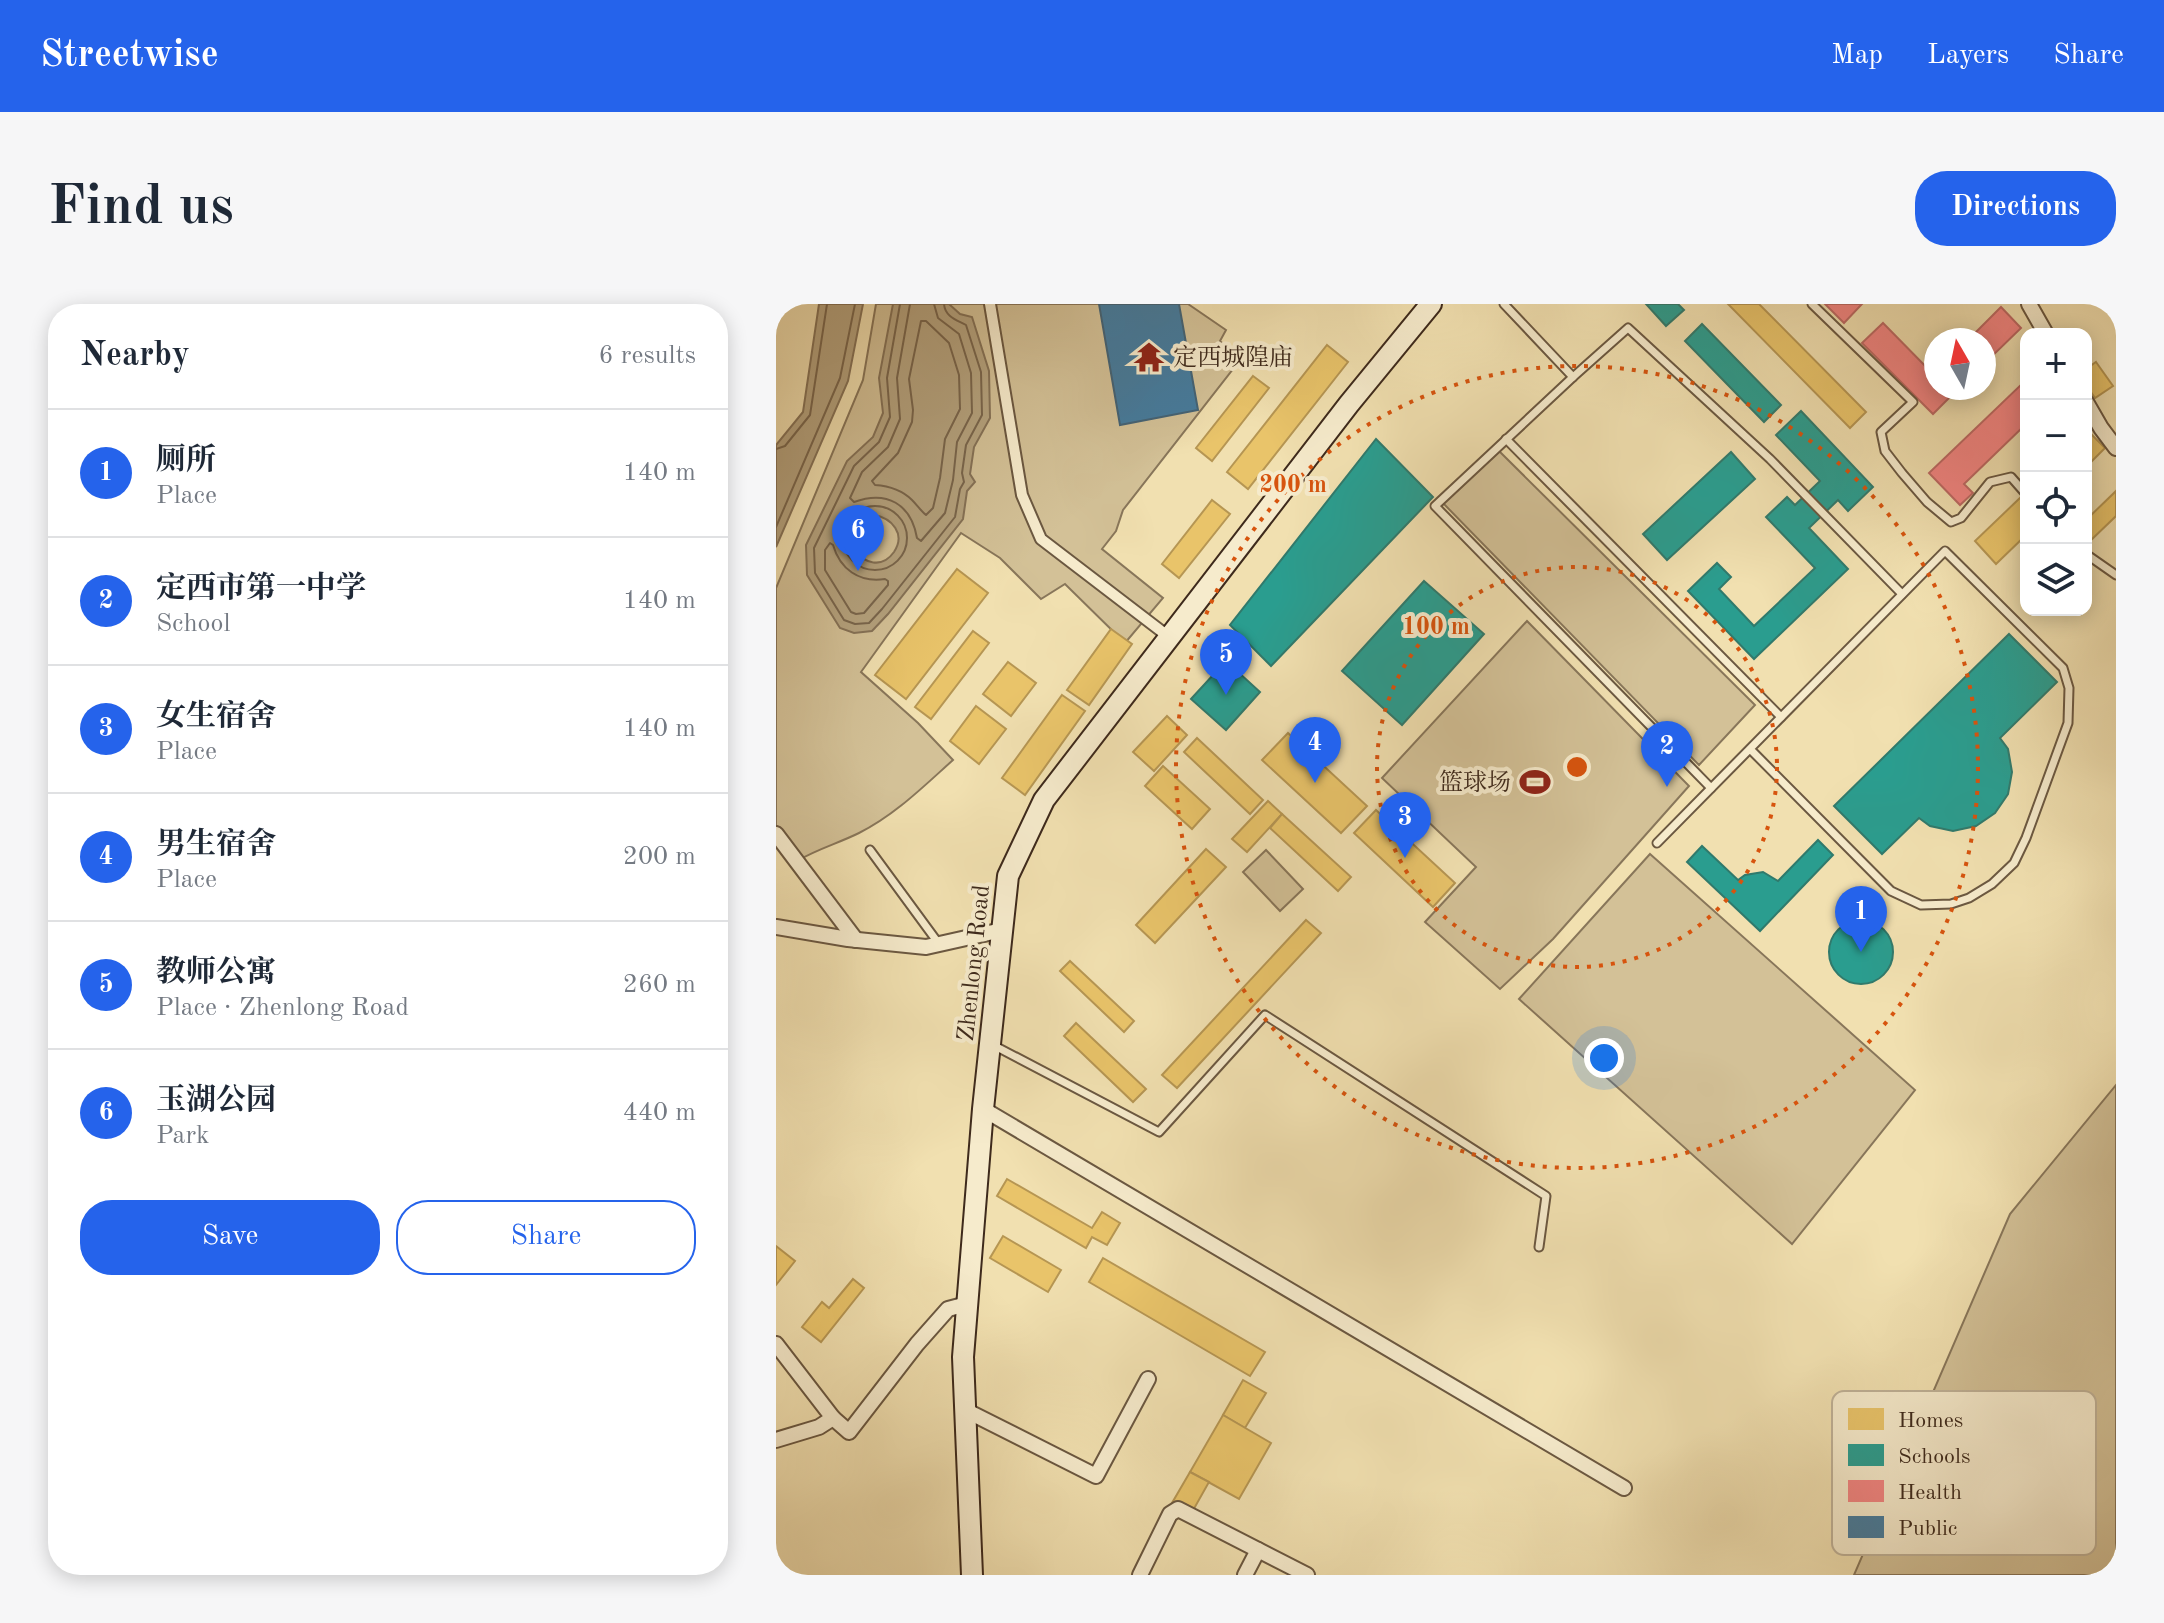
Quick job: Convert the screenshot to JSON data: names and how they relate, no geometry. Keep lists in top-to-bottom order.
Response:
{
  "streets": {
    "main road": ["Zhenlong Road"]
  },
  "places": {
    "temple": ["定西城隍庙"],
    "sports": ["篮球场"]
  },
  "legend": [
    "Homes",
    "Schools",
    "Health",
    "Public"
  ],
  "north": "top",
  "page": {
    "header": "Streetwise",
    "nav": ["Map", "Layers", "Share"],
    "buttons": [
      "Directions",
      ["Save", "Share"]
    ],
    "title": "Find us",
    "heading": ["Nearby", "6 results"],
    "map_buttons": ["+", "−"],
    "list": [
      {
        "mark": "1",
        "name": "厕所",
        "note": "Place",
        "value": "140 m"
      },
      {
        "mark": "2",
        "name": "定西市第一中学",
        "note": "School",
        "value": "140 m"
      },
      {
        "mark": "3",
        "name": "女生宿舍",
        "note": "Place",
        "value": "140 m"
      },
      {
        "mark": "4",
        "name": "男生宿舍",
        "note": "Place",
        "value": "200 m"
      },
      {
        "mark": "5",
        "name": "教师公寓",
        "note": "Place · Zhenlong Road",
        "value": "260 m"
      },
      {
        "mark": "6",
        "name": "玉湖公园",
        "note": "Park",
        "value": "440 m"
      }
    ],
    "pins": [
      "6",
      "5",
      "4",
      "2",
      "3",
      "1"
    ]
  },
  "rings": ["200 m", "100 m"]
}
